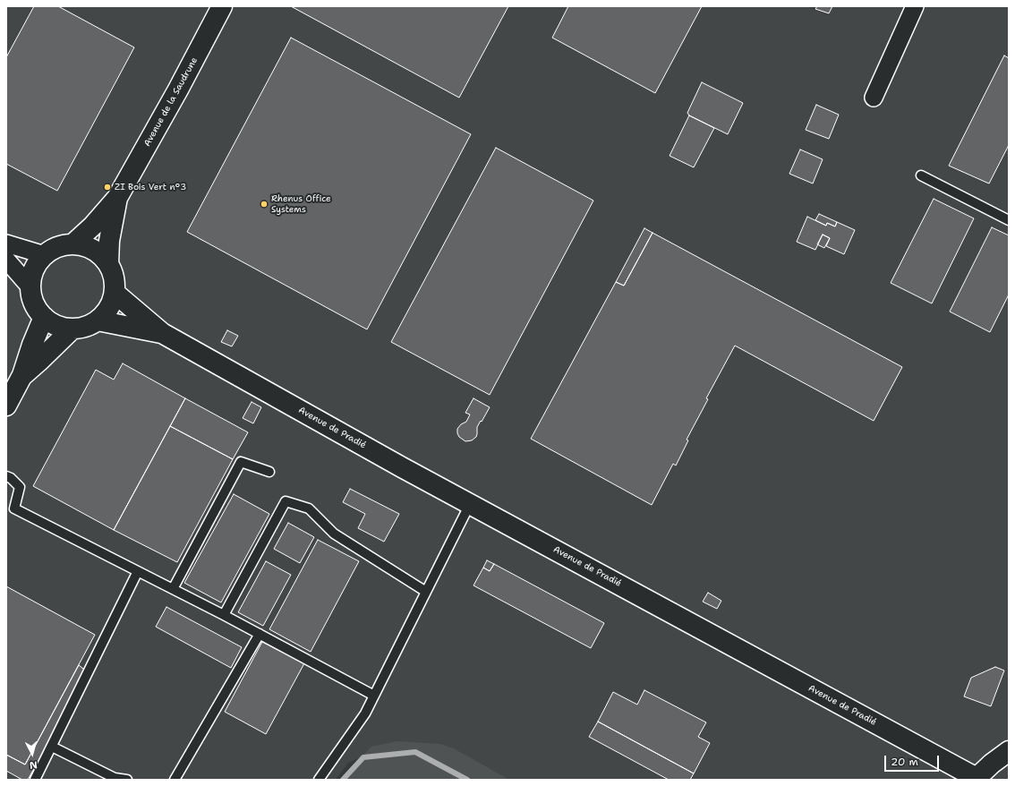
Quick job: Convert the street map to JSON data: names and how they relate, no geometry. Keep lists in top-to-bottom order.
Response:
{
  "streets": {
    "street": ["Avenue de la Saudrune", "Avenue de Pradié"]
  },
  "crossings": [
    ["Avenue de la Saudrune", "Avenue de Pradié"]
  ],
  "places": ["ZI Bois Vert n°3", "Rhenus Office Systems"],
  "scale_bar": "20 m",
  "north": "bottom"
}
